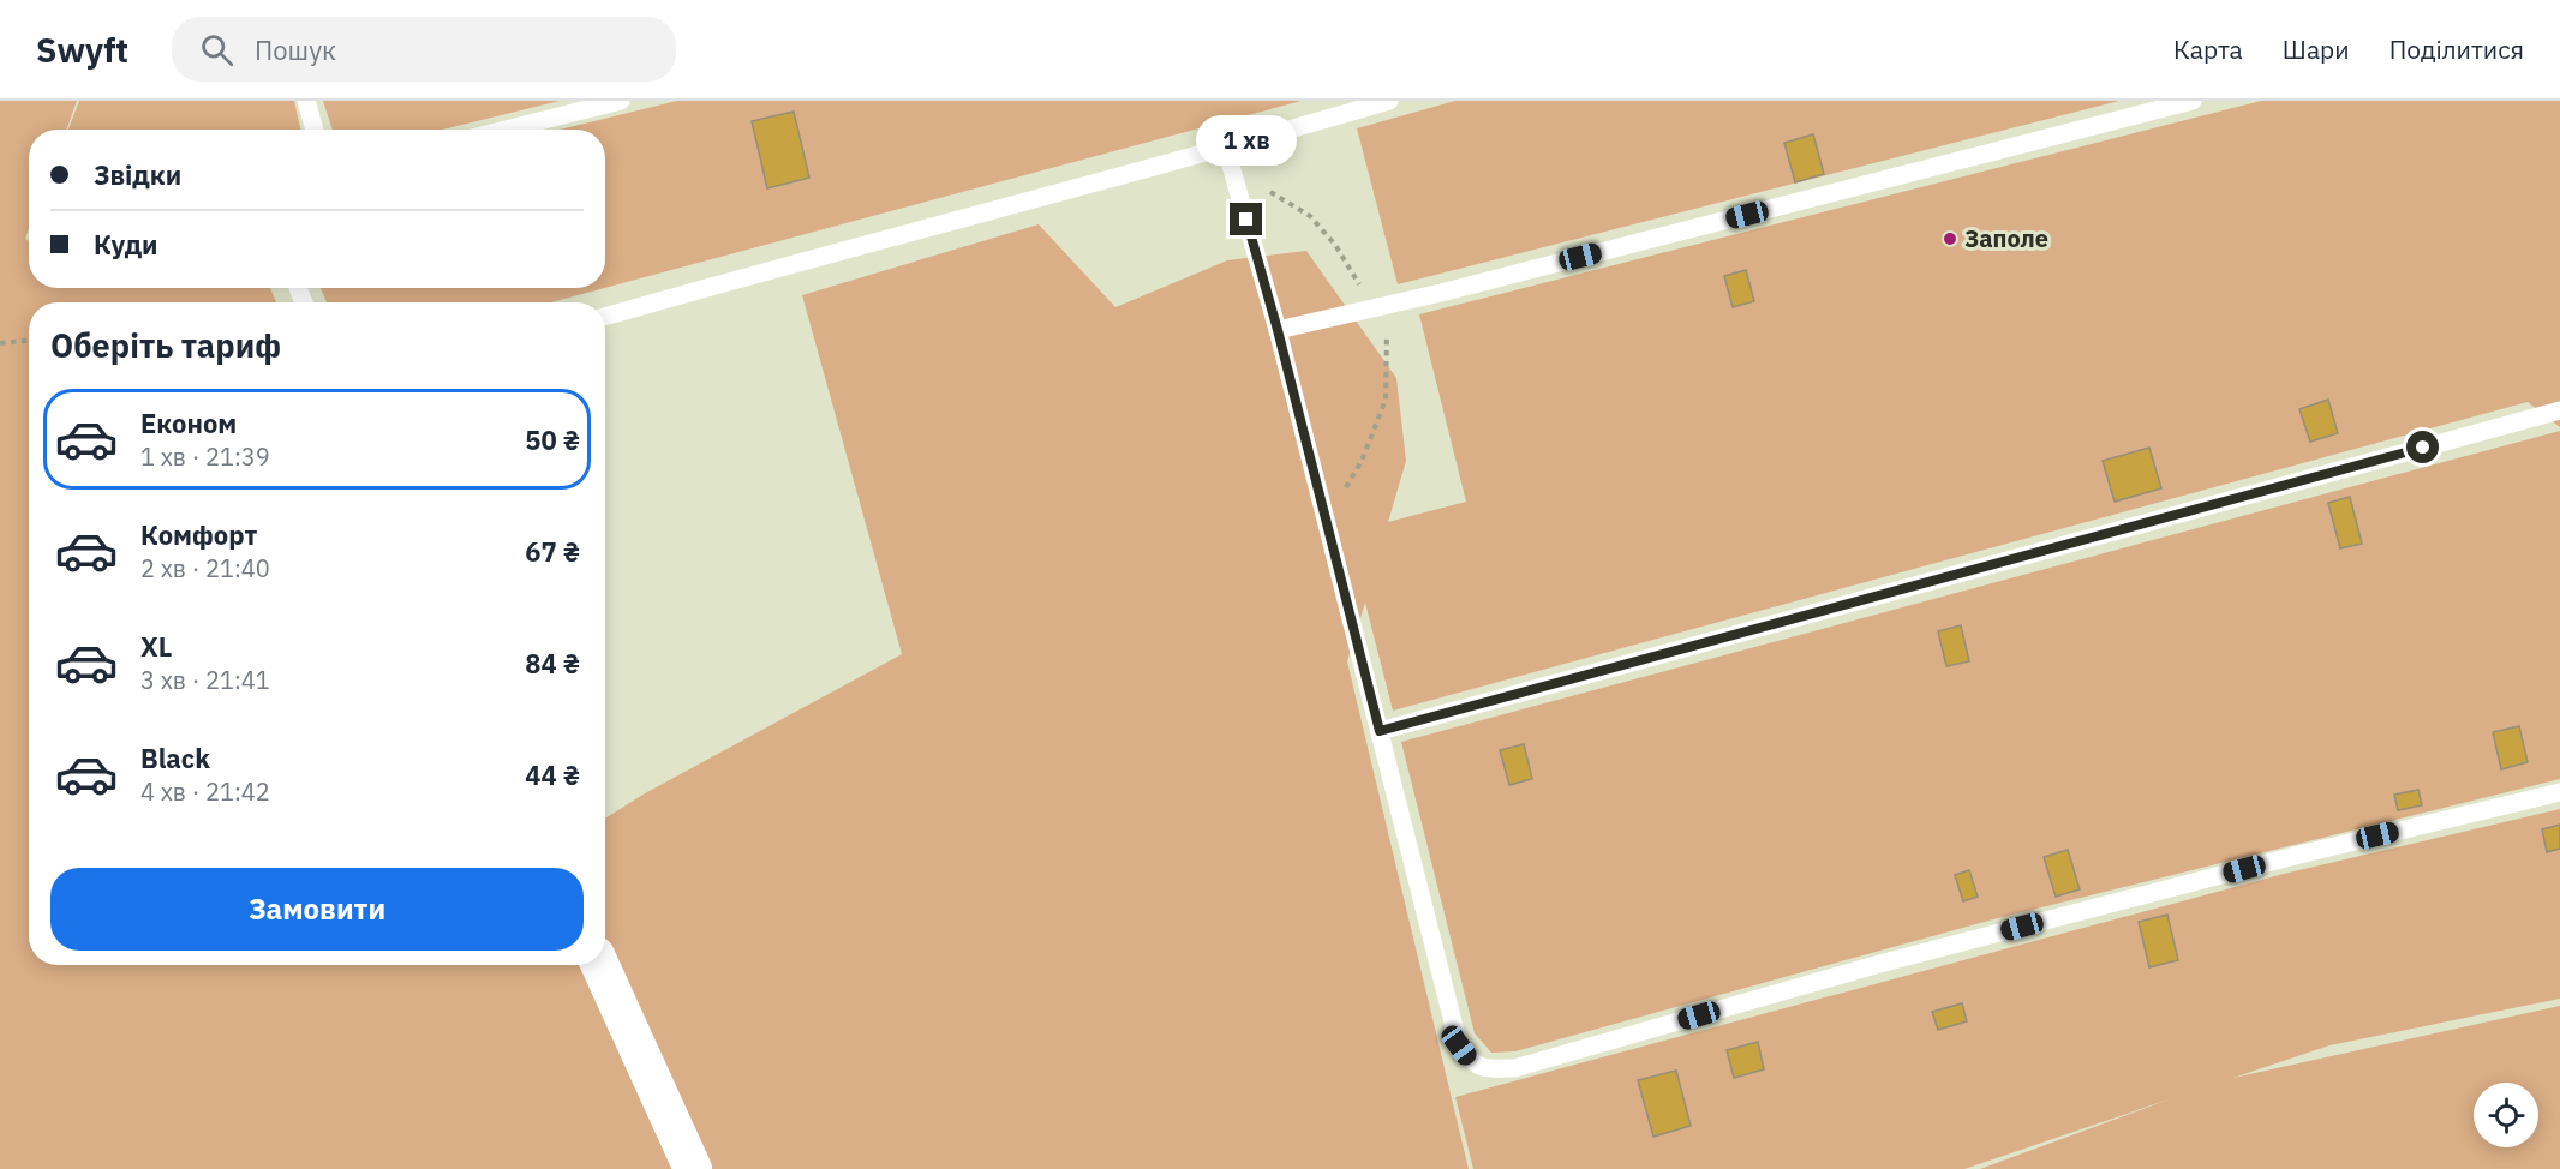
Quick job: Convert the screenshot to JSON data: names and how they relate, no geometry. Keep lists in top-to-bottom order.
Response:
{
  "places": ["Заполе"],
  "page": {
    "header": "Swyft",
    "search": "Пошук",
    "nav": ["Карта", "Шари", "Поділитися"],
    "bubble": "1 хв",
    "banner": ["Звідки", "Куди"],
    "heading": "Оберіть тариф",
    "list": [
      {
        "name": "Економ",
        "note": "1 хв · 21:39",
        "value": "50 ₴"
      },
      {
        "name": "Комфорт",
        "note": "2 хв · 21:40",
        "value": "67 ₴"
      },
      {
        "name": "XL",
        "note": "3 хв · 21:41",
        "value": "84 ₴"
      },
      {
        "name": "Black",
        "note": "4 хв · 21:42",
        "value": "44 ₴"
      }
    ],
    "buttons": "Замовити"
  }
}
